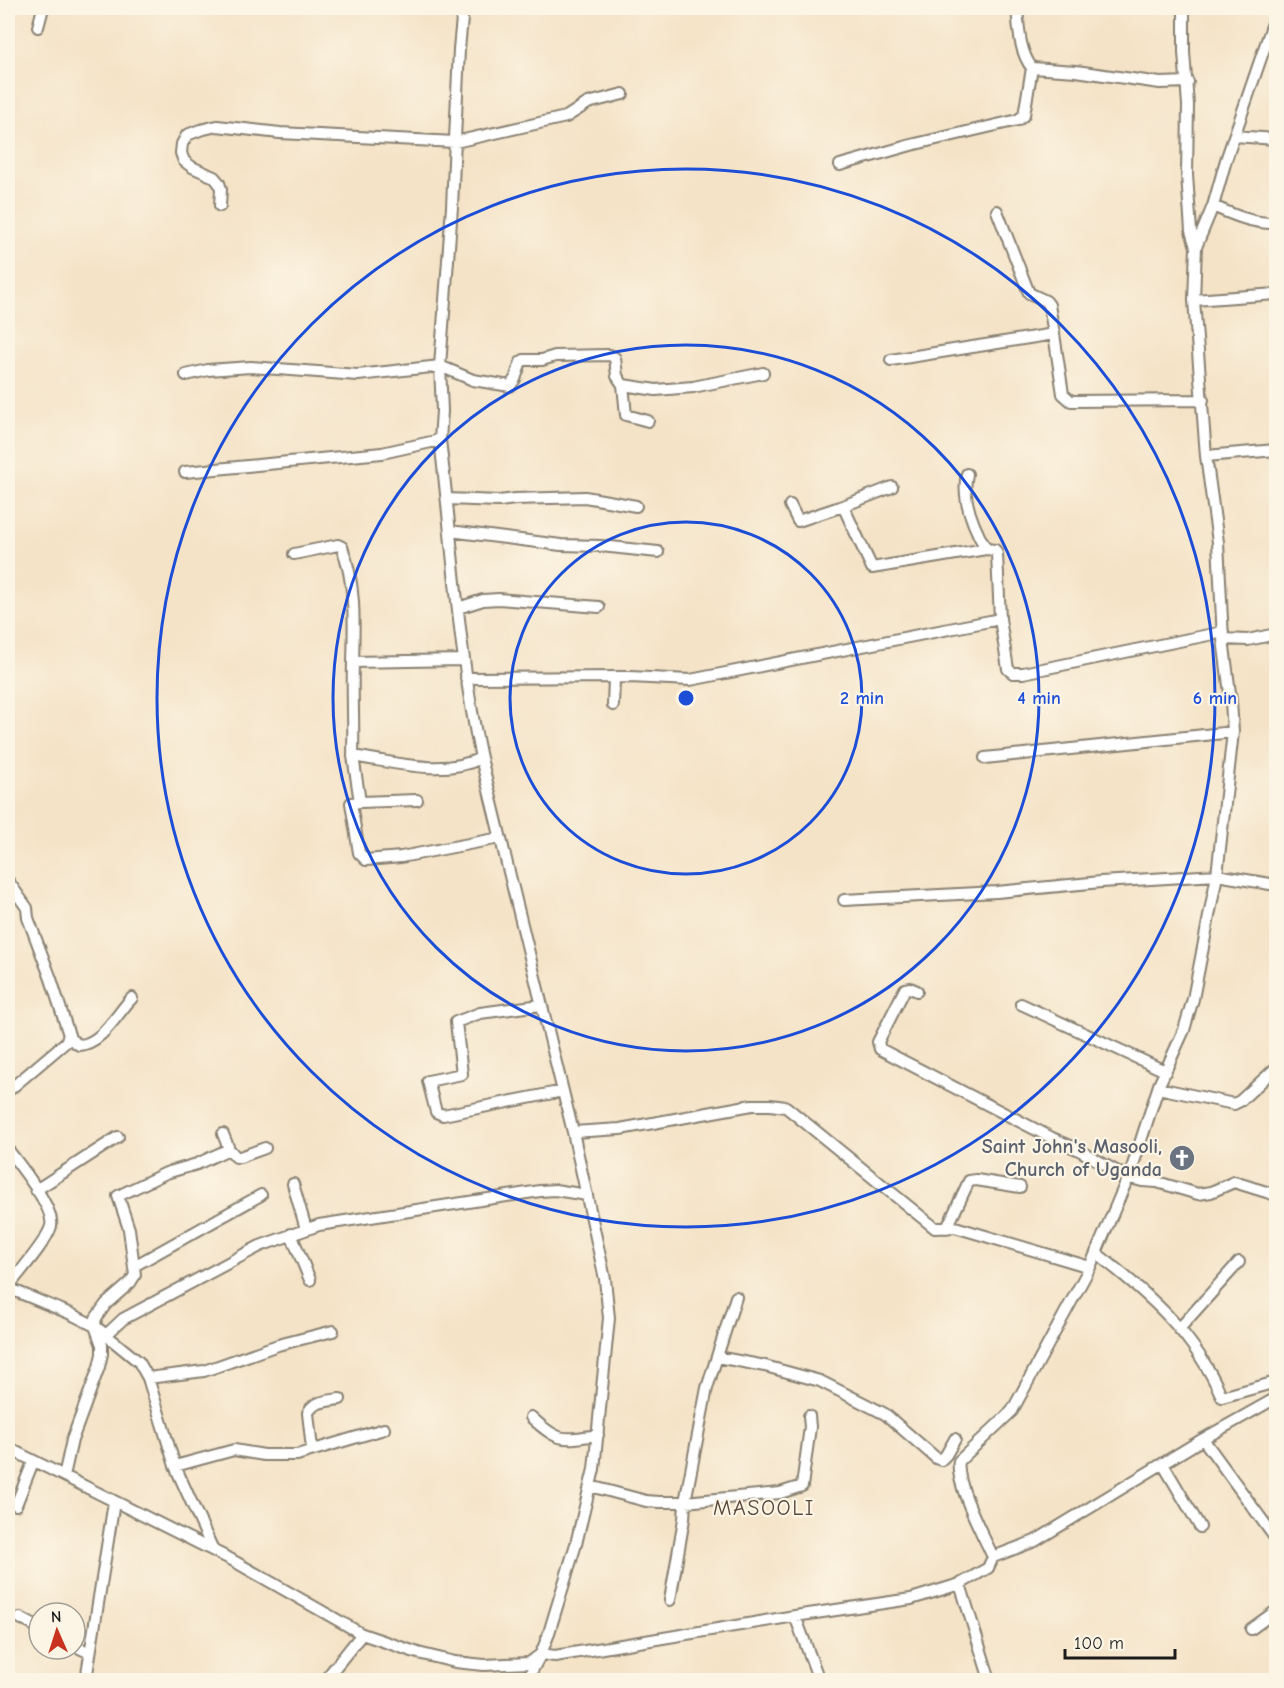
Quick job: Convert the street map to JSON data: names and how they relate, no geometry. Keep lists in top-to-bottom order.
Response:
{
  "districts": ["MASOOLI"],
  "places": {
    "church": ["Saint John's Masooli, Church of Uganda"]
  },
  "scale_bar": "100 m",
  "north": "top",
  "rings": ["2 min", "4 min", "6 min"]
}
